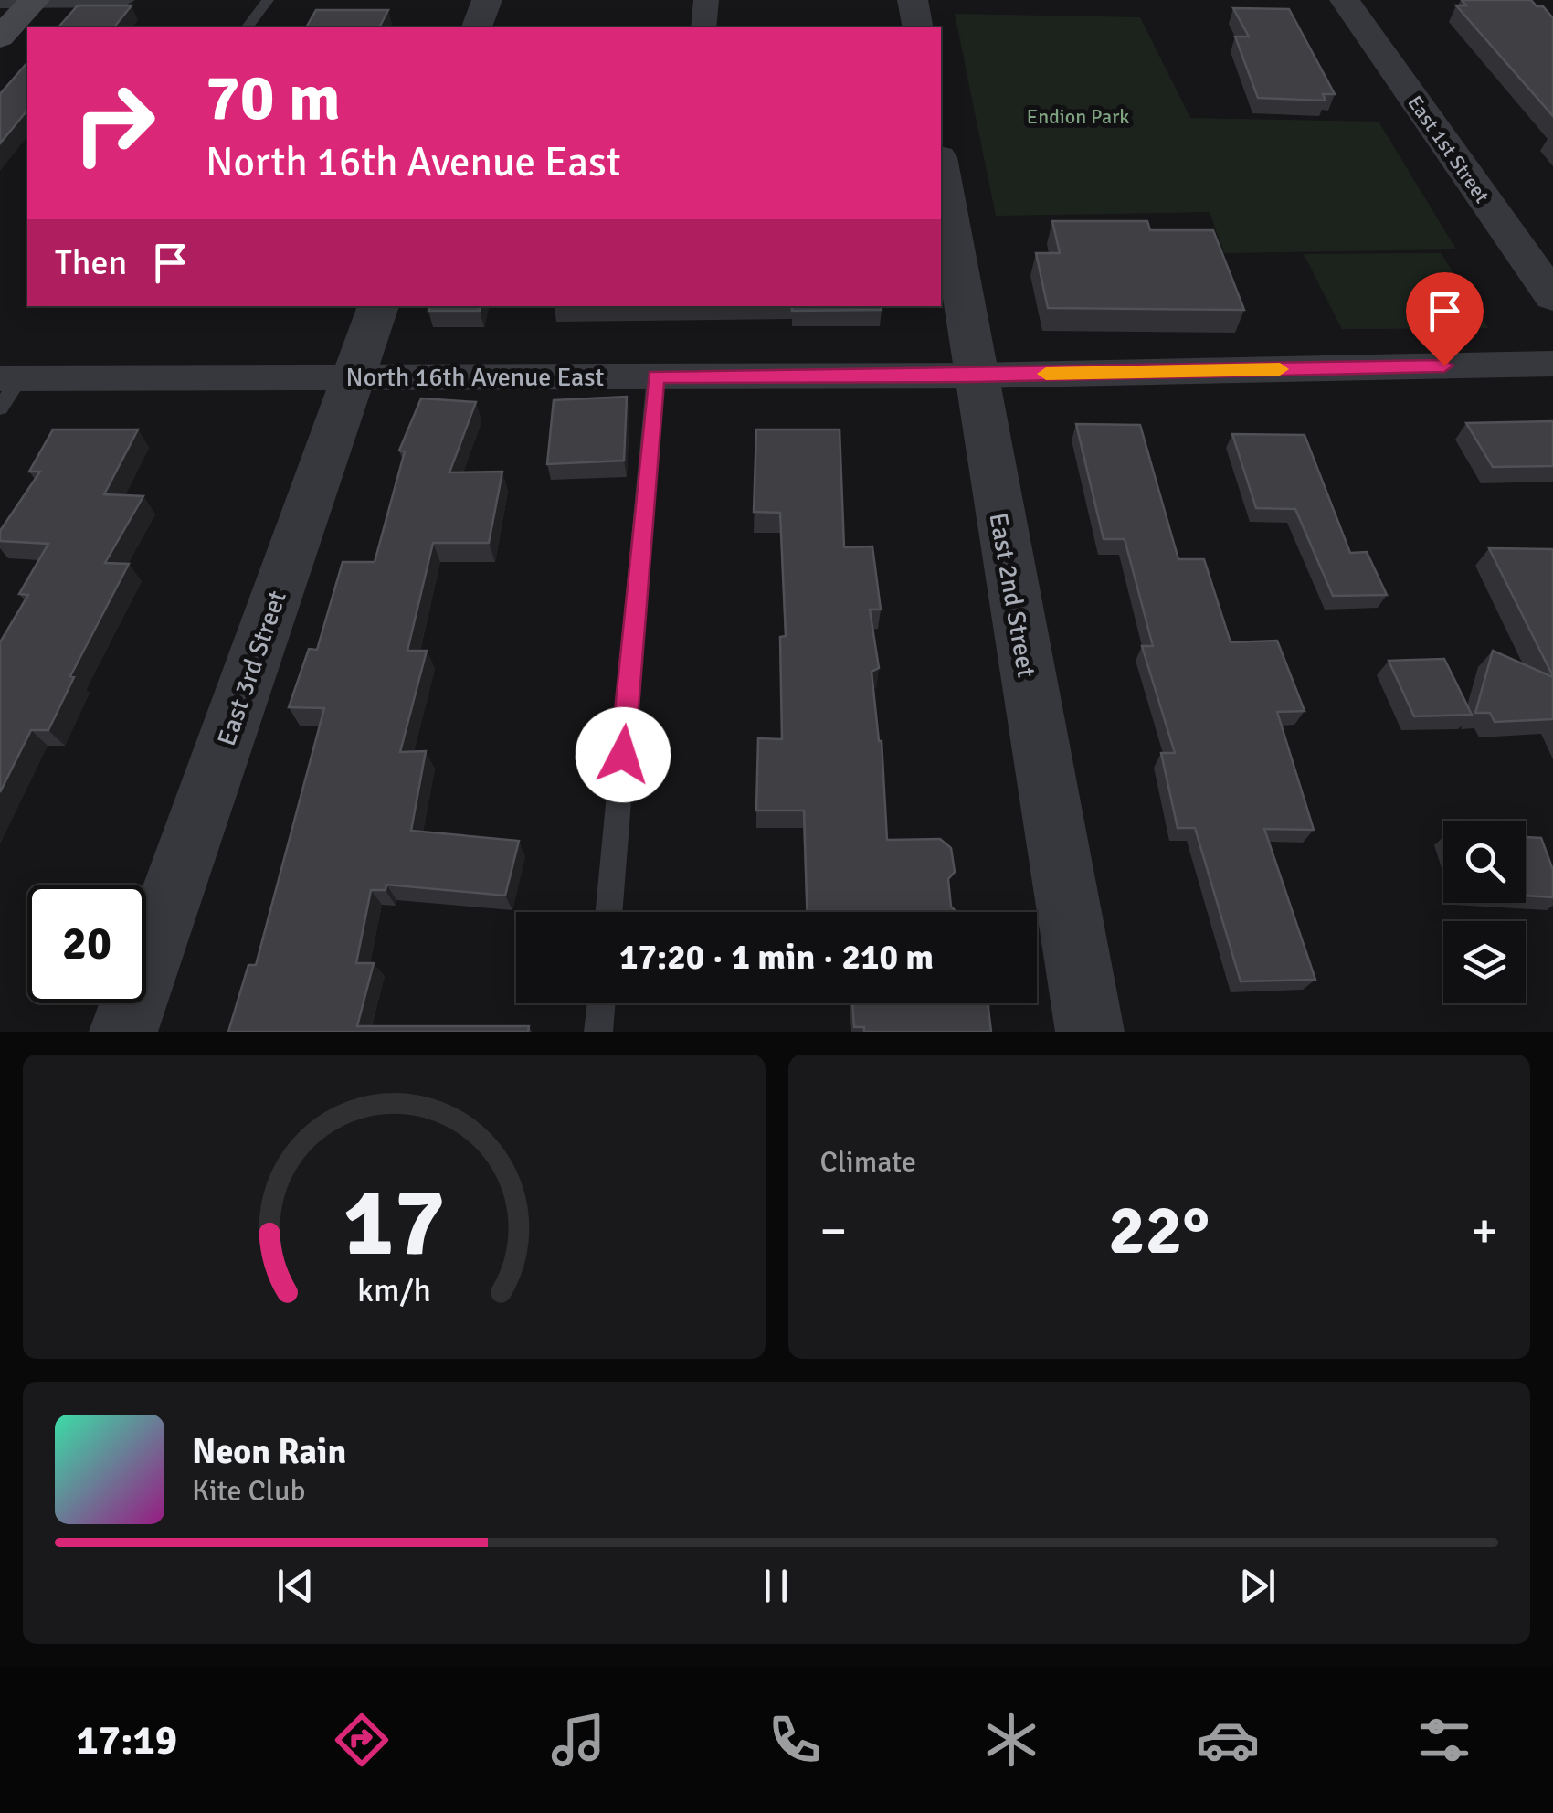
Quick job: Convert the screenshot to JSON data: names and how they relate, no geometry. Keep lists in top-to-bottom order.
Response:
{
  "streets": {
    "street": [
      "East 1st Street",
      "North 16th Avenue East",
      "East 2nd Street",
      "East 3rd Street"
    ]
  },
  "crossings": [
    ["North 16th Avenue East", "East 2nd Street"],
    ["North 16th Avenue East", "East 3rd Street"]
  ],
  "parks": ["Endion Park"],
  "page": {
    "turn": ["70 m", "North 16th Avenue East"],
    "then": "Then",
    "limit": "20",
    "trip": "17:20 · 1 min · 210 m",
    "tile": "Climate",
    "heat": ["−", "22°", "+"],
    "song": ["Neon Rain", "Kite Club"],
    "tabs": "17:19",
    "gauge": ["17", "km/h"]
  }
}
